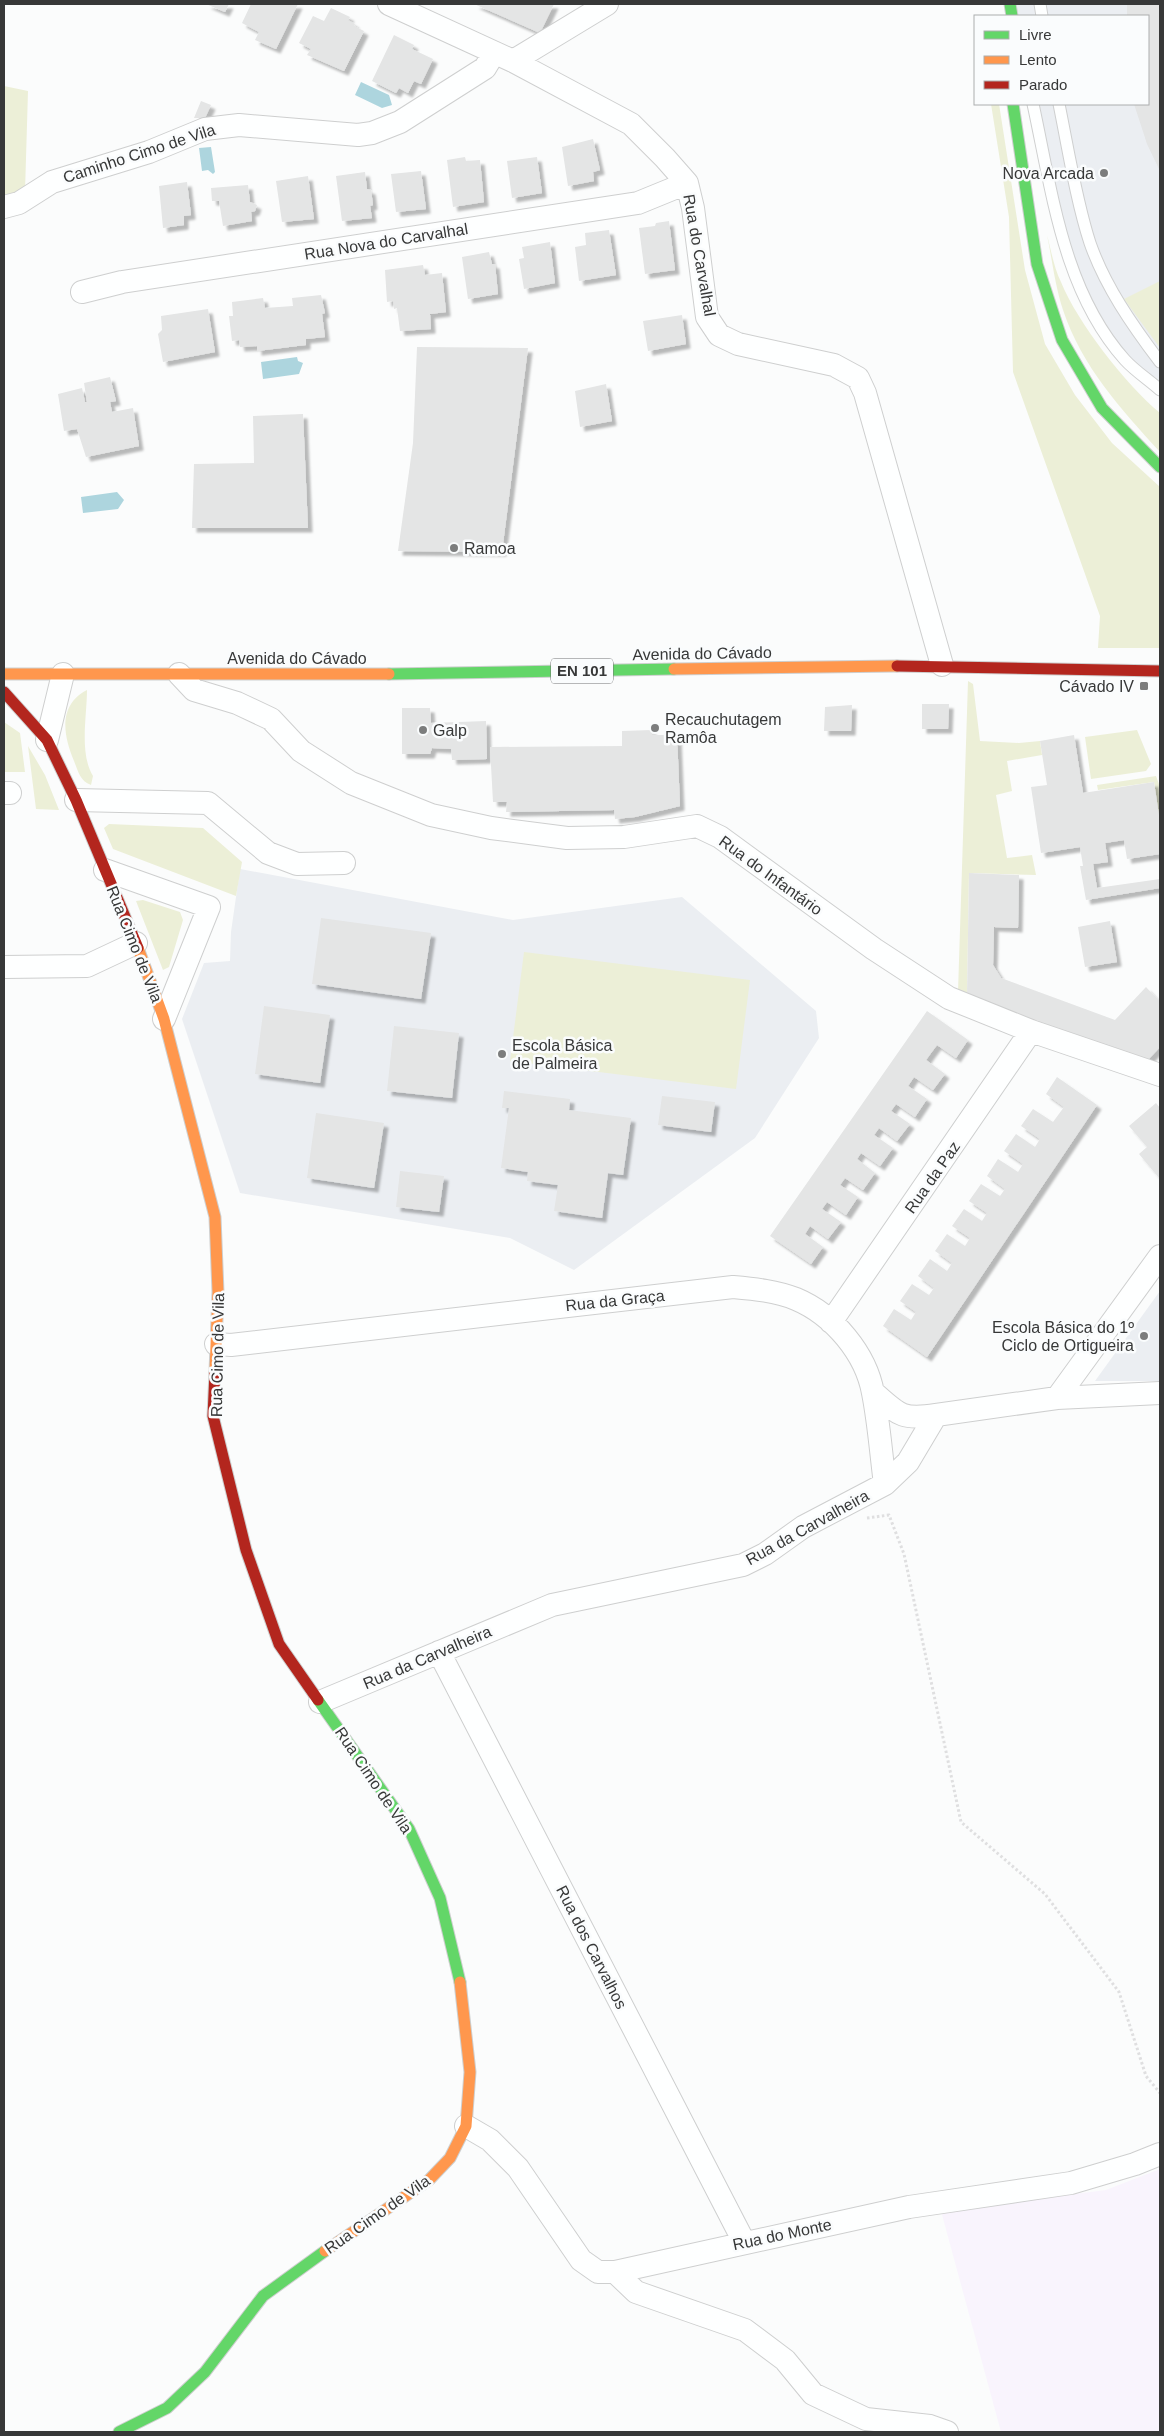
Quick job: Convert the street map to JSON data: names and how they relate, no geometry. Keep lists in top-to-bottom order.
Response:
{
  "streets": {
    "street": [
      "Caminho Cimo de Vila",
      "Rua Nova do Carvalhal",
      "Rua do Carvalhal",
      "Avenida do Cávado",
      "EN 101",
      "Rua do Infantário",
      "Rua Cimo de Vila",
      "Rua da Paz",
      "Rua da Graça",
      "Rua da Carvalheira",
      "Rua dos Carvalhos",
      "Rua do Monte"
    ]
  },
  "crossings": [
    ["Caminho Cimo de Vila", "Rua do Carvalhal"],
    ["Rua Nova do Carvalhal", "Rua do Carvalhal"],
    ["Rua do Carvalhal", "Avenida do Cávado"],
    ["Avenida do Cávado", "Rua do Infantário"],
    ["Rua do Infantário", "Rua da Paz"],
    ["Rua Cimo de Vila", "Rua da Graça"],
    ["Rua Cimo de Vila", "Rua da Carvalheira"],
    ["Rua Cimo de Vila", "Rua do Monte"],
    ["Rua da Paz", "Rua da Graça"],
    ["Rua da Graça", "Rua da Carvalheira"],
    ["Rua da Carvalheira", "Rua dos Carvalhos"],
    ["Rua dos Carvalhos", "Rua do Monte"]
  ],
  "places": {
    "other": [
      "Nova Arcada",
      "Ramoa",
      "Recauchutagem Ramôa",
      "Galp",
      "Escola Básica de Palmeira",
      "Escola Básica do 1º Ciclo de Ortigueira"
    ],
    "transit": ["Cávado IV"]
  },
  "legend": ["Livre", "Lento", "Parado"]
}
